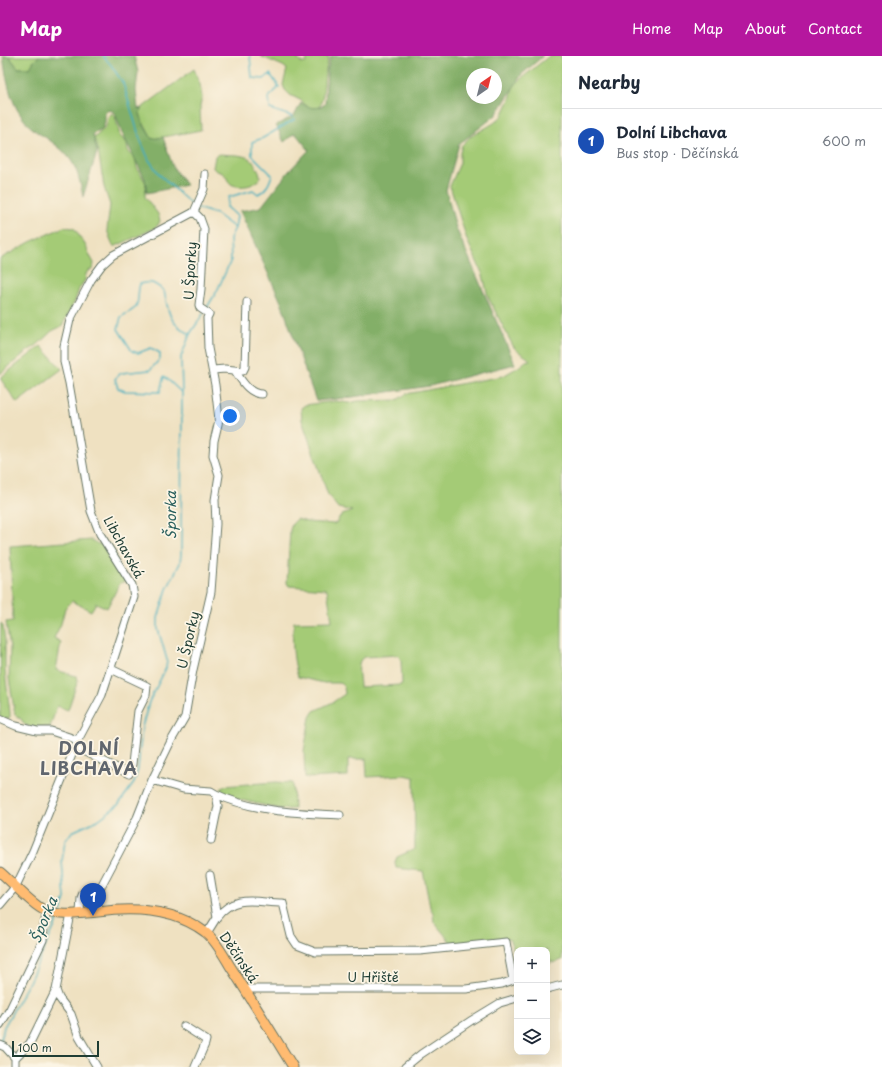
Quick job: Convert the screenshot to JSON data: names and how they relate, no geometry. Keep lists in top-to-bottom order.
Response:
{
  "streets": {
    "main road": ["Děčínská"],
    "street": ["U Šporky", "Libchavská", "U Hřiště"]
  },
  "crossings": [
    ["U Šporky", "Libchavská"],
    ["Děčínská", "U Hřiště"]
  ],
  "districts": ["DOLNÍ LIBCHAVA"],
  "water": ["Šporka"],
  "scale_bar": "100 m",
  "north": "top right",
  "page": {
    "header": "Map",
    "nav": [
      "Home",
      "Map",
      "About",
      "Contact"
    ],
    "heading": "Nearby",
    "list": [
      {
        "mark": "1",
        "name": "Dolní Libchava",
        "note": "Bus stop · Děčínská",
        "value": "600 m"
      }
    ],
    "pins": "1",
    "map_buttons": ["+", "−"],
    "scale": "100 m"
  }
}
